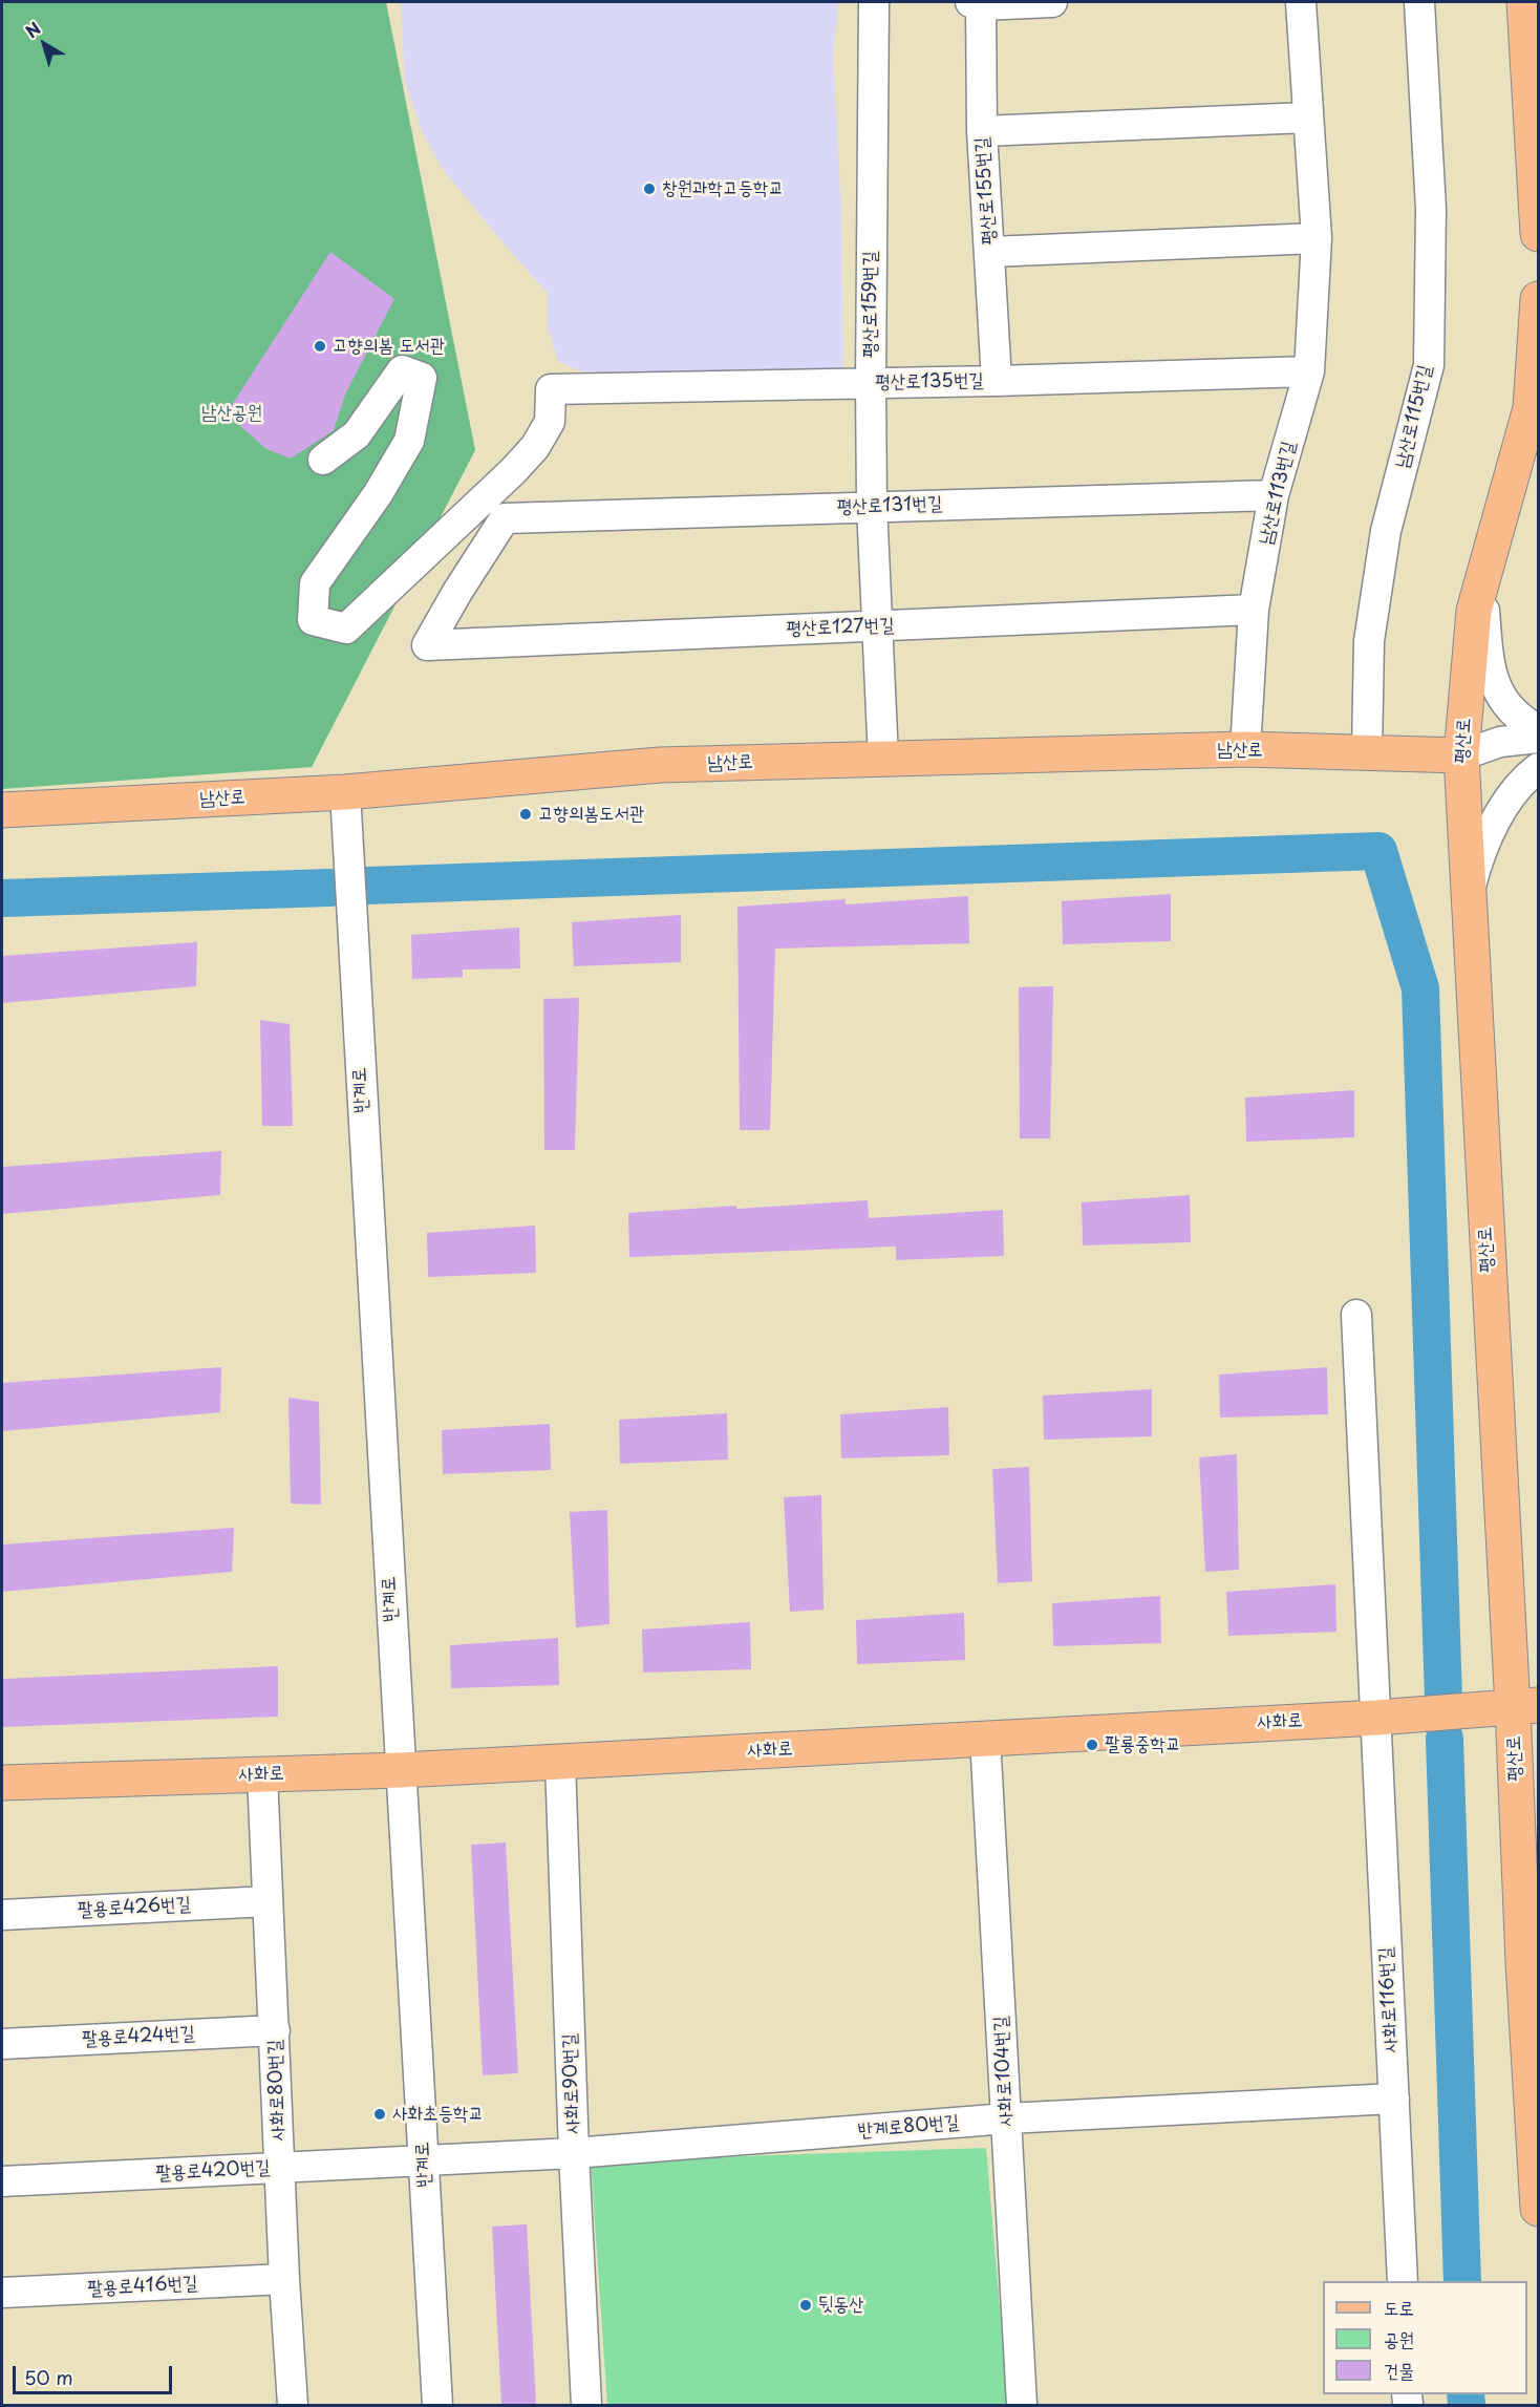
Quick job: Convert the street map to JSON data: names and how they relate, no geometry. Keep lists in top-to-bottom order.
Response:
{
  "streets": {
    "main road": ["평산로", "남산로", "사화로"],
    "street": [
      "평산로155번길",
      "평산로159번길",
      "평산로135번길",
      "남산로115번길",
      "남산로113번길",
      "평산로131번길",
      "평산로127번길",
      "반계로",
      "팔용로426번길",
      "사화로116번길",
      "팔용로424번길",
      "사화로104번길",
      "사화로90번길",
      "사화로80번길",
      "반계로80번길",
      "팔용로420번길",
      "팔용로416번길"
    ]
  },
  "crossings": [
    ["평산로155번길", "평산로135번길"],
    ["평산로159번길", "평산로135번길"],
    ["평산로159번길", "평산로131번길"],
    ["평산로159번길", "평산로127번길"],
    ["평산로159번길", "남산로"],
    ["평산로135번길", "남산로113번길"],
    ["남산로115번길", "남산로"],
    ["남산로113번길", "평산로131번길"],
    ["남산로113번길", "평산로127번길"],
    ["남산로113번길", "남산로"],
    ["평산로131번길", "평산로127번길"],
    ["평산로", "남산로"],
    ["평산로", "사화로"],
    ["남산로", "반계로"],
    ["반계로", "사화로"],
    ["반계로", "반계로80번길"],
    ["반계로", "팔용로420번길"],
    ["사화로", "사화로116번길"],
    ["사화로", "사화로104번길"],
    ["사화로", "사화로90번길"],
    ["사화로", "사화로80번길"],
    ["팔용로426번길", "사화로80번길"],
    ["사화로116번길", "반계로80번길"],
    ["팔용로424번길", "사화로80번길"],
    ["사화로104번길", "반계로80번길"],
    ["사화로90번길", "반계로80번길"],
    ["사화로80번길", "팔용로420번길"],
    ["사화로80번길", "팔용로416번길"],
    ["반계로80번길", "팔용로420번길"]
  ],
  "parks": ["남산공원"],
  "places": [
    "창원과학고등학교",
    "고향의봄 도서관",
    "고향의봄도서관",
    "팔룡중학교",
    "사화초등학교",
    "뒷동산"
  ],
  "legend": ["도로", "공원", "건물"],
  "scale_bar": "50 m",
  "north": "top left"
}
